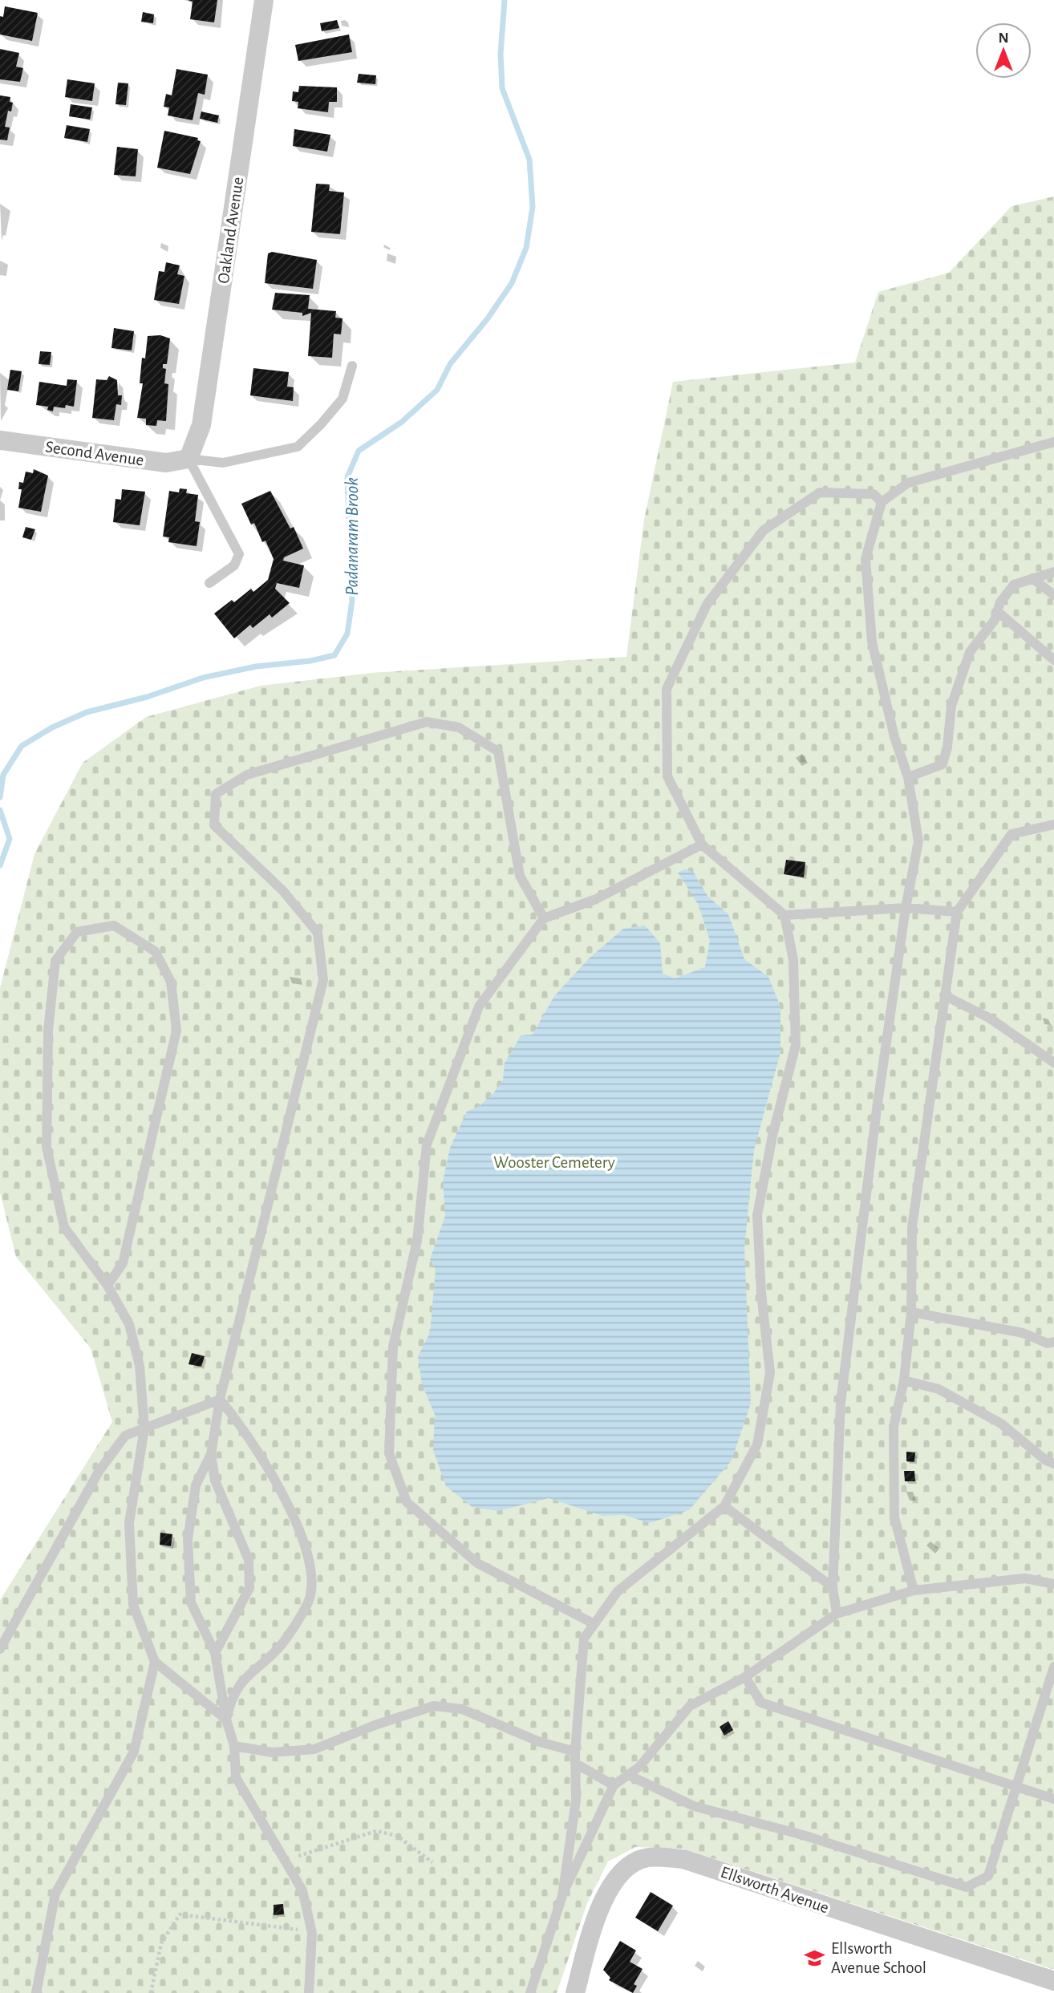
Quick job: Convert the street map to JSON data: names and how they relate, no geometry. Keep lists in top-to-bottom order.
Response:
{
  "streets": {
    "street": ["Oakland Avenue", "Second Avenue", "Ellsworth Avenue"]
  },
  "crossings": [
    ["Oakland Avenue", "Second Avenue"]
  ],
  "water": ["Padanaram Brook"],
  "parks": ["Wooster Cemetery"],
  "places": {
    "school or university": ["Ellsworth Avenue School"]
  },
  "north": "top"
}
